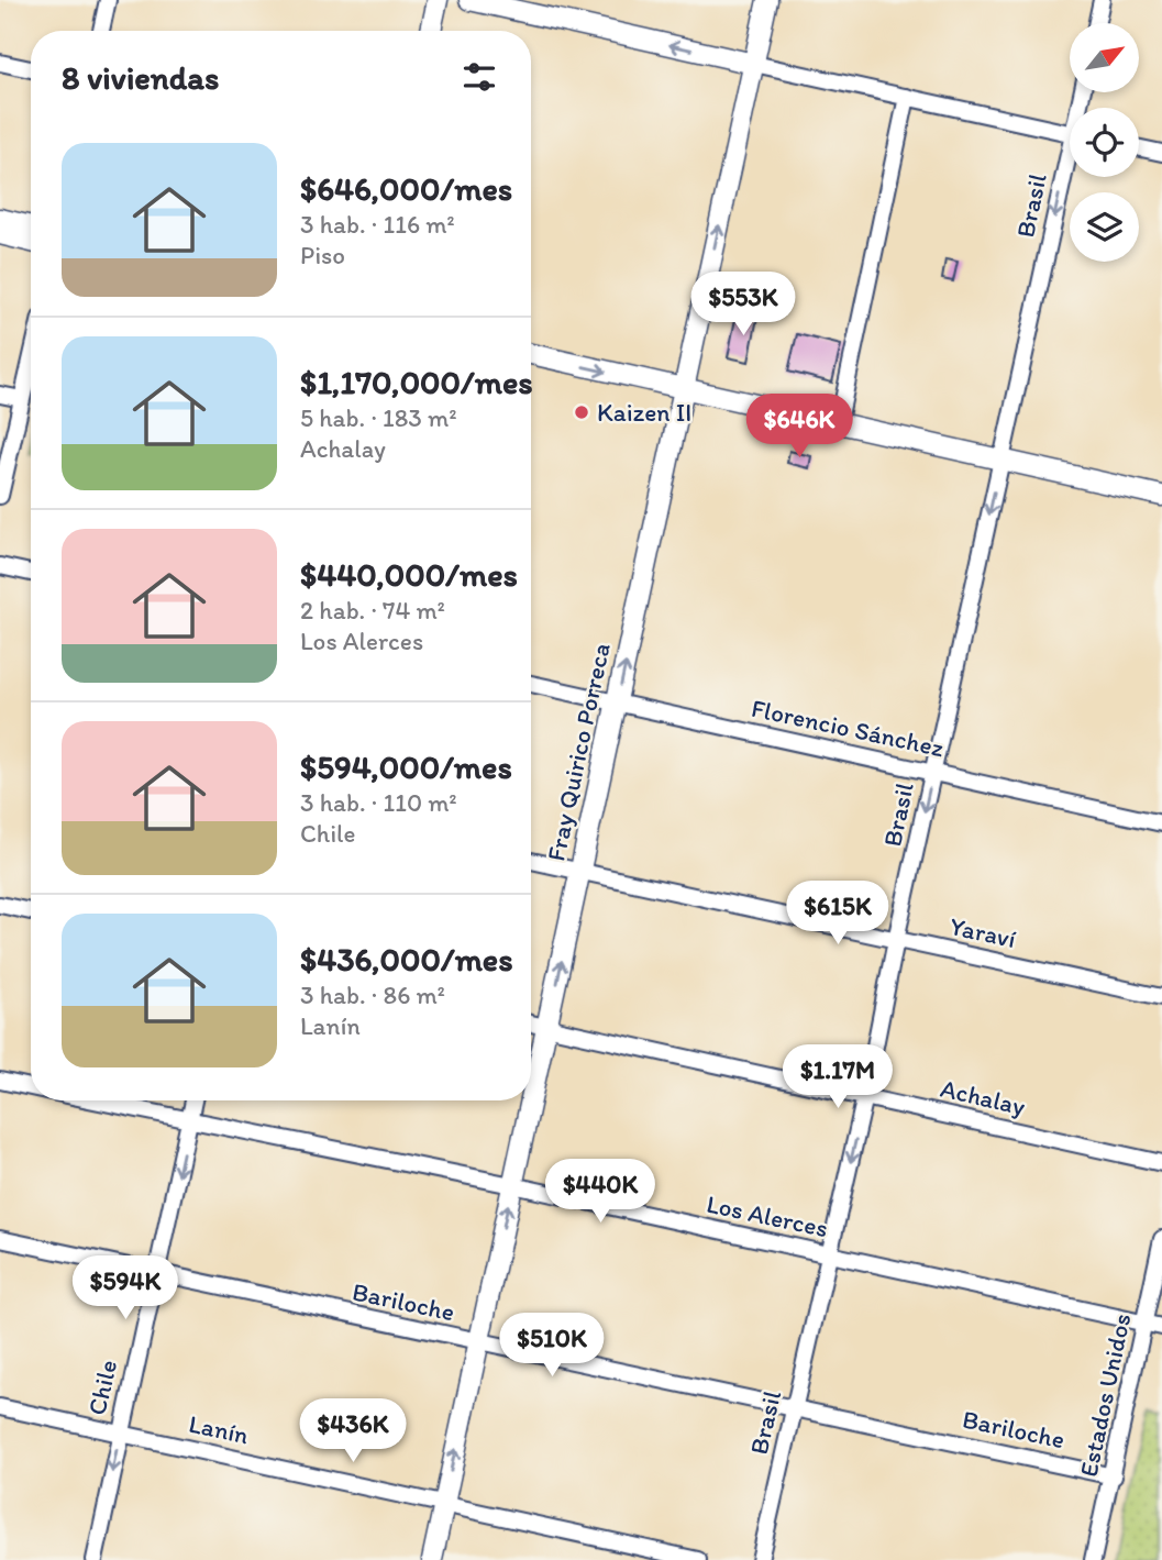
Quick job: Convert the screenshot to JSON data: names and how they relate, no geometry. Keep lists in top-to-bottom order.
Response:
{
  "streets": {
    "main road": ["Fray Quirico Porreca"],
    "street": [
      "Brasil",
      "Florencio Sánchez",
      "Yaraví",
      "Achalay",
      "Los Alerces",
      "Bariloche",
      "Chile",
      "Estados Unidos",
      "Lanín"
    ]
  },
  "crossings": [
    ["Brasil", "Florencio Sánchez"],
    ["Brasil", "Yaraví"],
    ["Brasil", "Achalay"],
    ["Brasil", "Los Alerces"],
    ["Brasil", "Bariloche"],
    ["Florencio Sánchez", "Fray Quirico Porreca"],
    ["Fray Quirico Porreca", "Yaraví"],
    ["Fray Quirico Porreca", "Achalay"],
    ["Fray Quirico Porreca", "Los Alerces"],
    ["Fray Quirico Porreca", "Bariloche"],
    ["Fray Quirico Porreca", "Lanín"],
    ["Los Alerces", "Chile"],
    ["Los Alerces", "Estados Unidos"],
    ["Bariloche", "Chile"],
    ["Bariloche", "Estados Unidos"],
    ["Chile", "Lanín"]
  ],
  "one_way": ["Brasil", "Fray Quirico Porreca", "Chile"],
  "places": ["Kaizen II"],
  "north": "top right",
  "page": {
    "heading": "8 viviendas",
    "list": [
      {
        "name": "$646,000/mes",
        "note": "3 hab. · 116 m² · Piso"
      },
      {
        "name": "$1,170,000/mes",
        "note": "5 hab. · 183 m² · Achalay"
      },
      {
        "name": "$440,000/mes",
        "note": "2 hab. · 74 m² · Los Alerces"
      },
      {
        "name": "$594,000/mes",
        "note": "3 hab. · 110 m² · Chile"
      },
      {
        "name": "$436,000/mes",
        "note": "3 hab. · 86 m² · Lanín"
      }
    ],
    "price": [
      "$553K",
      "$646K",
      "$615K",
      "$1.17M",
      "$440K",
      "$594K",
      "$510K",
      "$436K"
    ]
  }
}
